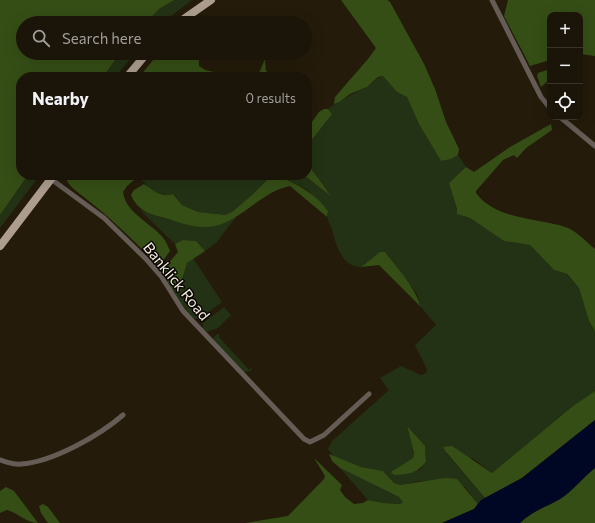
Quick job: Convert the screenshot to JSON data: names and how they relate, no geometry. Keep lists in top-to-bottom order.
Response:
{
  "streets": {
    "street": ["Banklick Road"]
  },
  "page": {
    "map_buttons": ["+", "−"],
    "search": "Search here",
    "heading": ["Nearby", "0 results"]
  }
}
